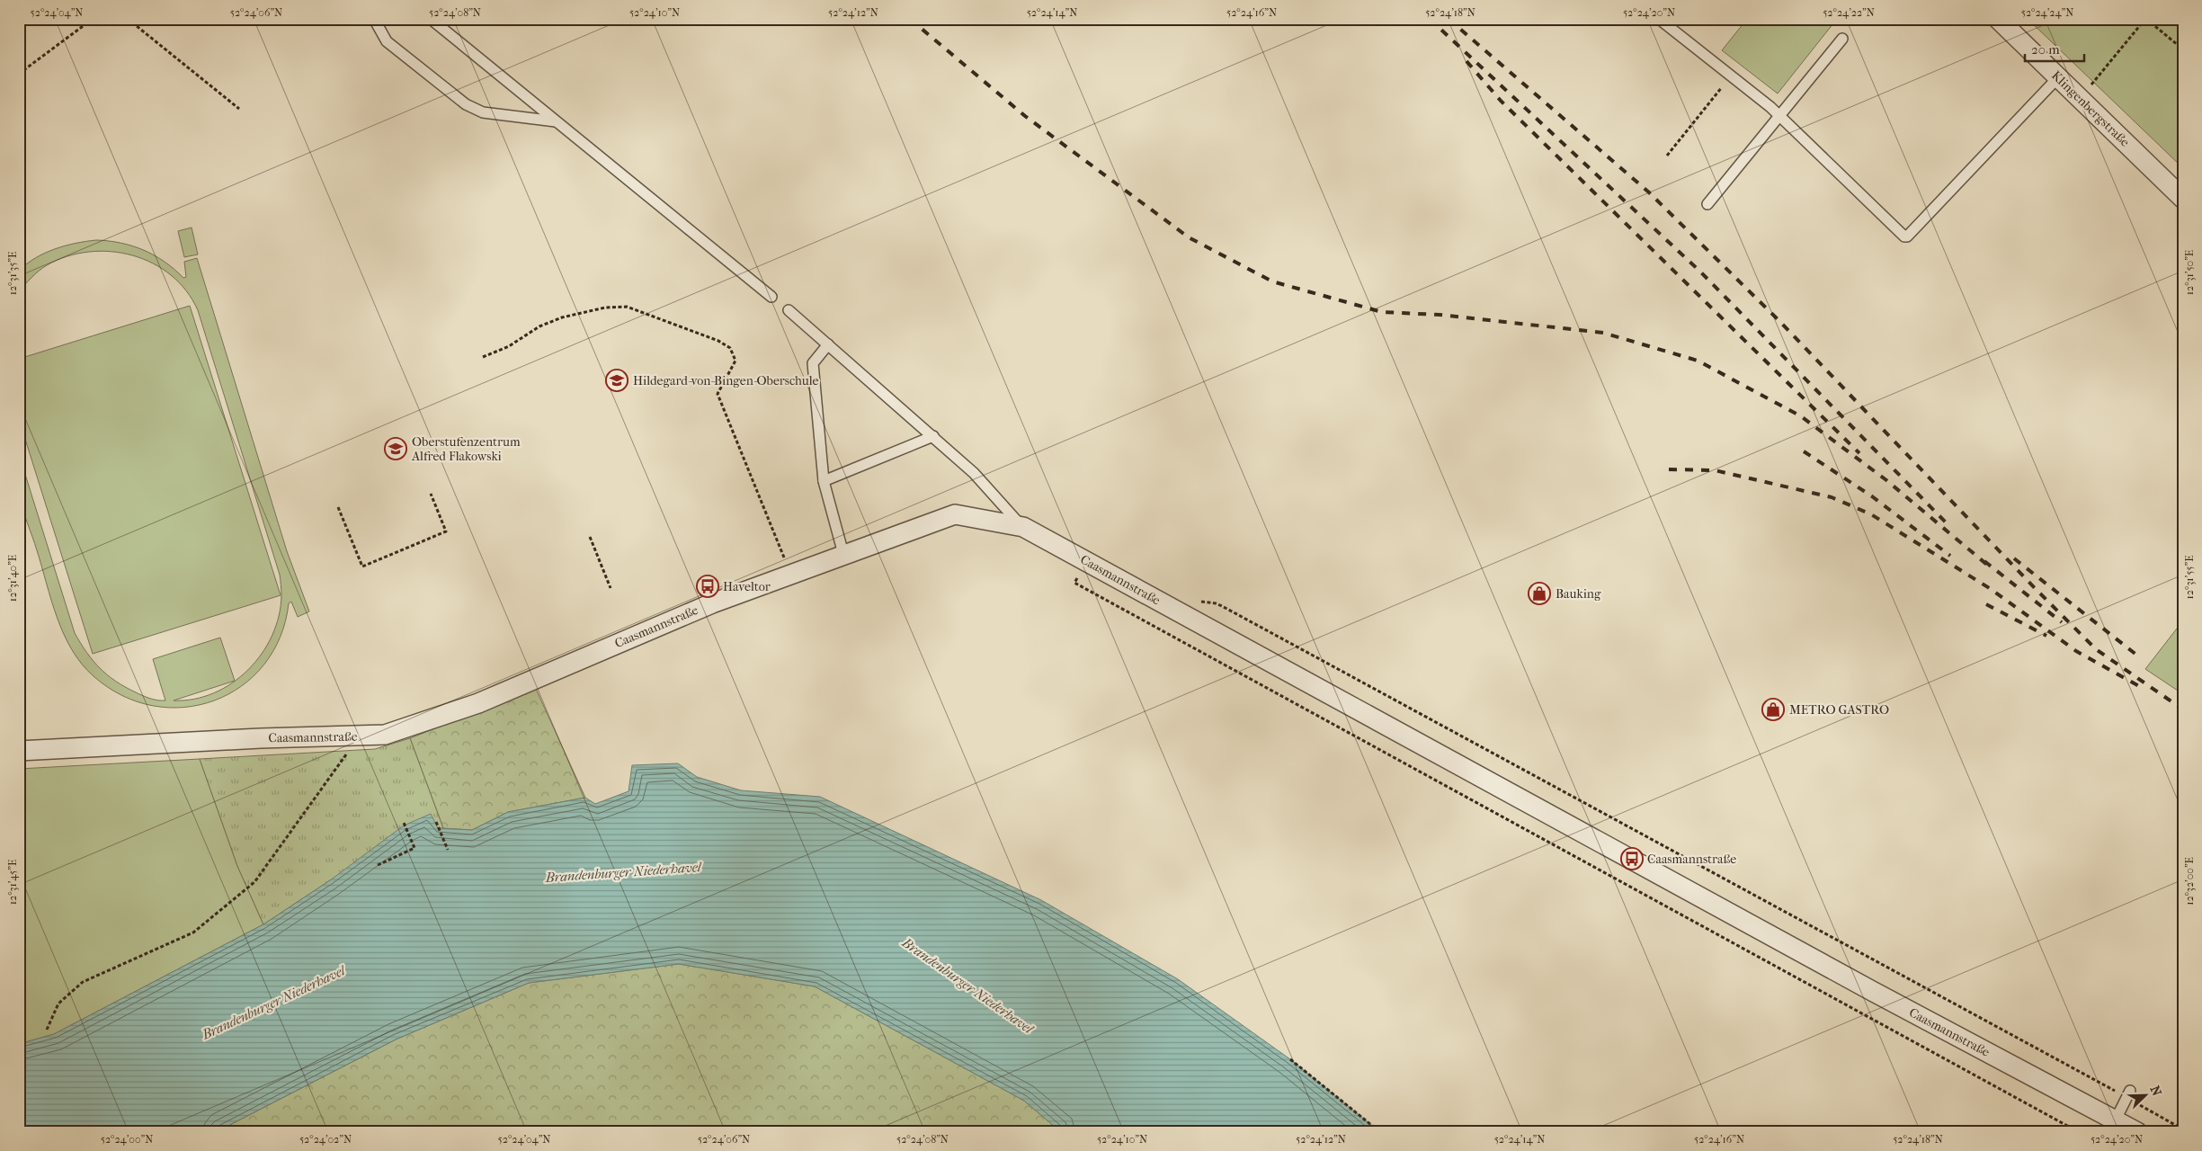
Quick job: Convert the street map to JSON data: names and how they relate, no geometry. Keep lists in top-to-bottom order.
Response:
{
  "streets": {
    "street": ["Klingenbergstraße", "Caasmannstraße"]
  },
  "water": ["Brandenburger Niederhavel"],
  "places": {
    "school or university": ["Hildegard-von-Bingen-Oberschule", "Oberstufenzentrum Alfred Flakowski"],
    "bus stop": ["Haveltor", "Caasmannstraße"],
    "shop": ["Bauking", "METRO GASTRO"]
  },
  "scale_bar": "20 m",
  "north": "top right",
  "coordinates": [
    "52°24'04\"N",
    "52°24'06\"N",
    "52°24'08\"N",
    "52°24'10\"N",
    "52°24'12\"N",
    "52°24'14\"N",
    "52°24'16\"N",
    "52°24'18\"N",
    "52°24'20\"N",
    "52°24'22\"N",
    "52°24'24\"N",
    "12°31'50\"E",
    "12°31'35\"E",
    "12°31'55\"E",
    "12°31'40\"E",
    "12°32'00\"E",
    "12°31'45\"E",
    "52°24'00\"N",
    "52°24'02\"N"
  ]
}
